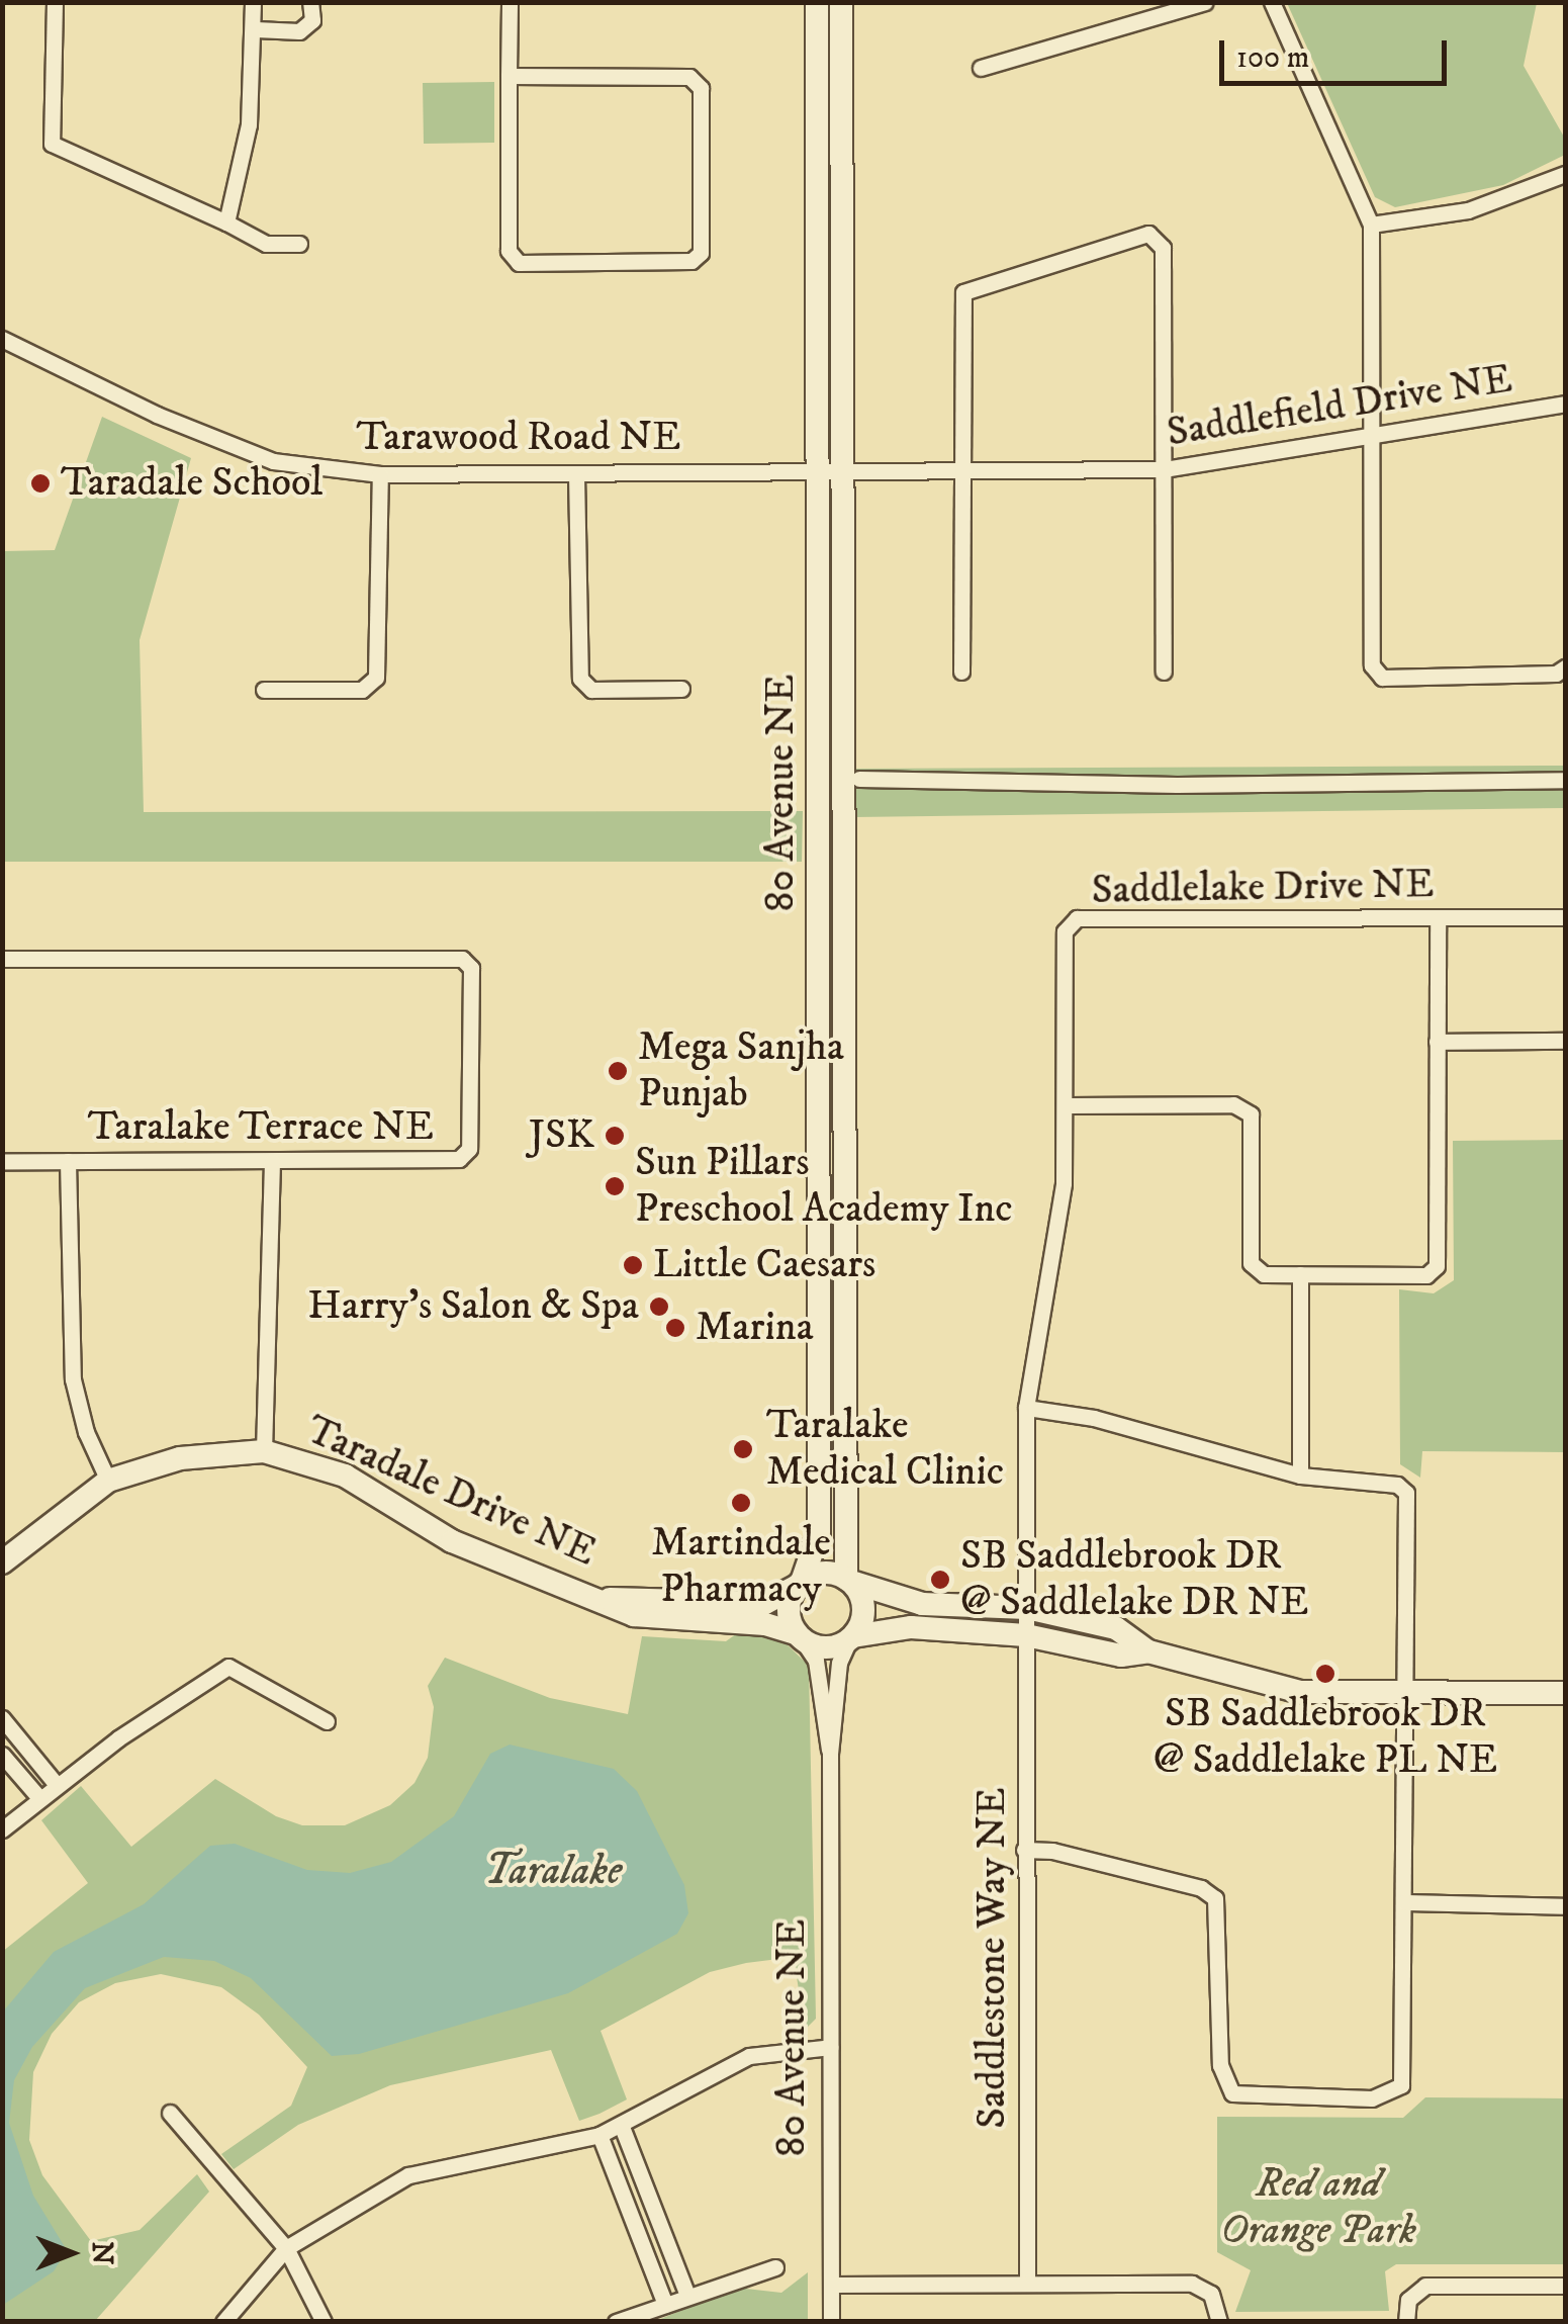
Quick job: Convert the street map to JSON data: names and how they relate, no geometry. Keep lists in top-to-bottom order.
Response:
{
  "streets": {
    "street": [
      "Saddlefield Drive NE",
      "Tarawood Road NE",
      "80 Avenue NE",
      "Saddlelake Drive NE",
      "Taralake Terrace NE",
      "Taradale Drive NE",
      "Saddlestone Way NE"
    ]
  },
  "crossings": [
    ["Saddlefield Drive NE", "Tarawood Road NE"],
    ["Saddlefield Drive NE", "80 Avenue NE"],
    ["Tarawood Road NE", "80 Avenue NE"],
    ["80 Avenue NE", "Taradale Drive NE"],
    ["Saddlelake Drive NE", "Saddlestone Way NE"]
  ],
  "water": ["Taralake"],
  "parks": ["Red and Orange Park"],
  "places": [
    "Taradale School",
    "Mega Sanjha Punjab",
    "JSK",
    "Sun Pillars Preschool Academy Inc",
    "Little Caesars",
    "Harry's Salon & Spa",
    "Marina",
    "Taralake Medical Clinic",
    "Martindale Pharmacy",
    "SB Saddlebrook DR @ Saddlelake DR NE",
    "SB Saddlebrook DR @ Saddlelake PL NE"
  ],
  "scale_bar": "100 m",
  "north": "right"
}
